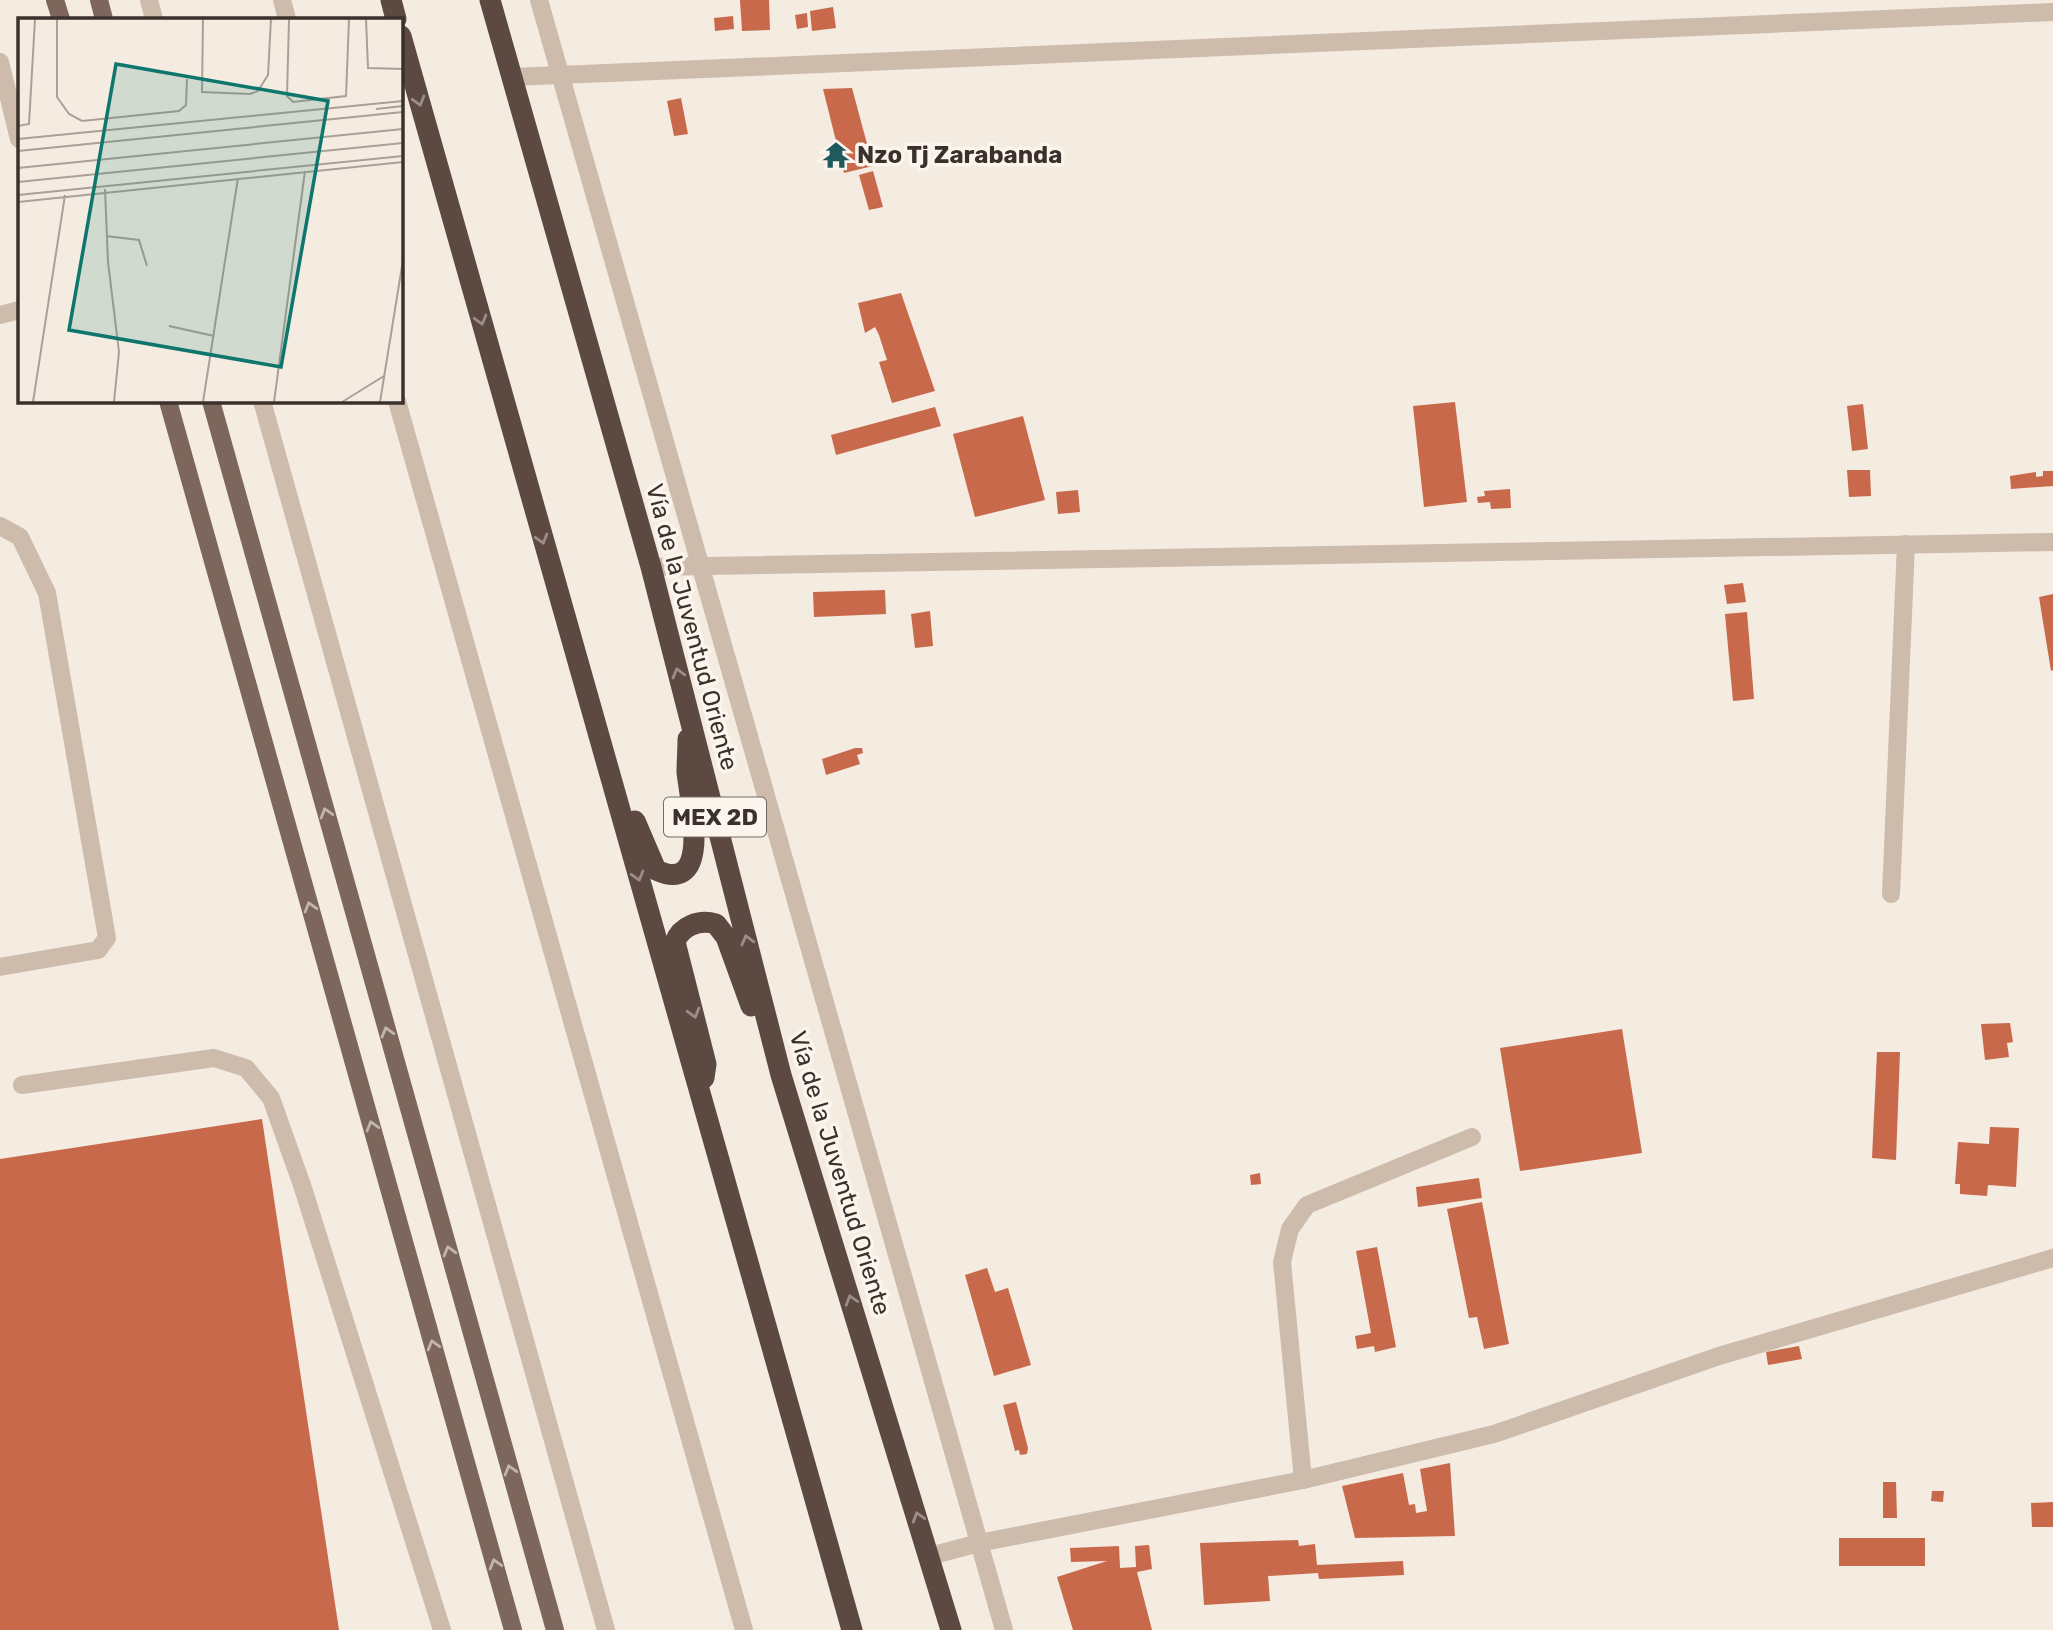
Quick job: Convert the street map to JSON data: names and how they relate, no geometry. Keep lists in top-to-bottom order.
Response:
{
  "streets": {
    "highway": ["Vía de la Juventud Oriente", "MEX 2D"]
  },
  "places": {
    "temple": ["Nzo Tj Zarabanda"]
  }
}
